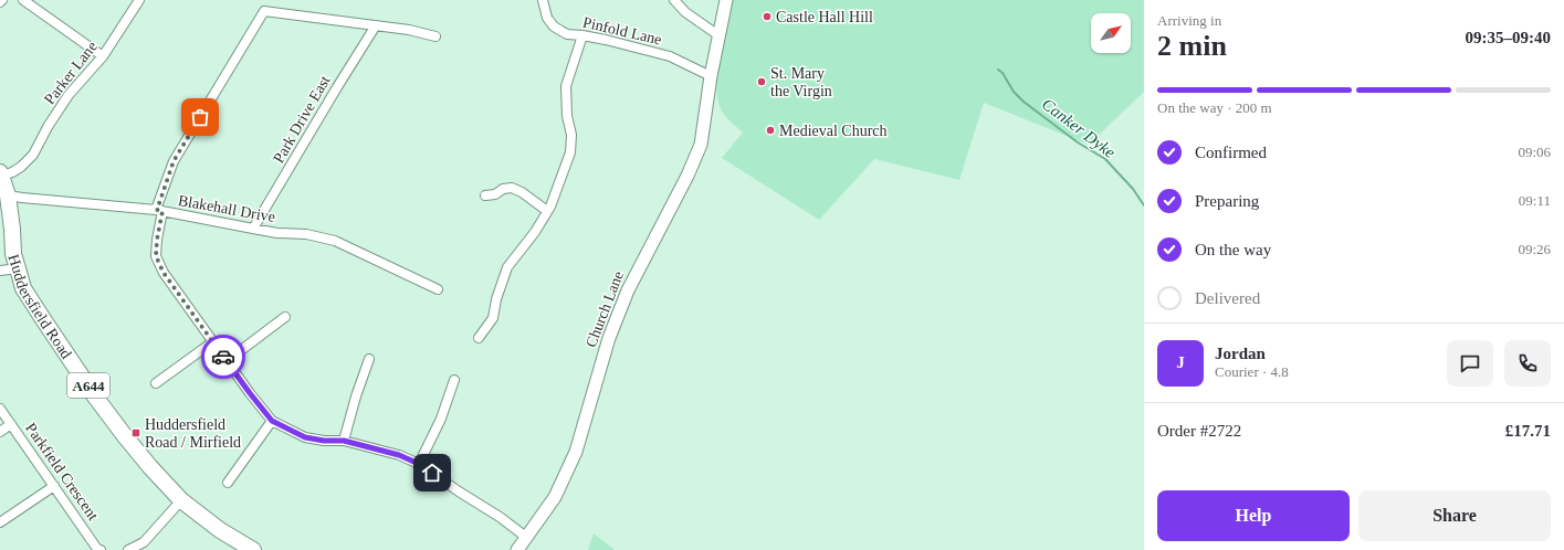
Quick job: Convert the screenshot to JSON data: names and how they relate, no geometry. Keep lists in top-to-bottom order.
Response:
{
  "streets": {
    "highway": ["Huddersfield Road", "A644"],
    "street": [
      "Pinfold Lane",
      "Parker Lane",
      "Park Drive East",
      "Blakehall Drive",
      "Church Lane",
      "Parkfield Crescent"
    ]
  },
  "crossings": [
    ["Pinfold Lane", "Church Lane"],
    ["Parker Lane", "Huddersfield Road"],
    ["Park Drive East", "Blakehall Drive"],
    ["Blakehall Drive", "Huddersfield Road"]
  ],
  "water": ["Canker Dyke"],
  "places": {
    "other": ["Castle Hall Hill", "St. Mary the Virgin", "Medieval Church"],
    "transit": ["Huddersfield Road / Mirfield"]
  },
  "north": "top right",
  "page": {
    "heading": ["2 min", "Arriving in", "09:35–09:40"],
    "panel": [
      "Jordan",
      "Courier · 4.8",
      "Order #2722",
      "£17.71"
    ],
    "bar": "On the way · 200 m",
    "list": [
      ["Confirmed", "09:06"],
      ["Preparing", "09:11"],
      ["On the way", "09:26"],
      "Delivered"
    ],
    "round": "J",
    "buttons": ["Help", "Share"]
  }
}
